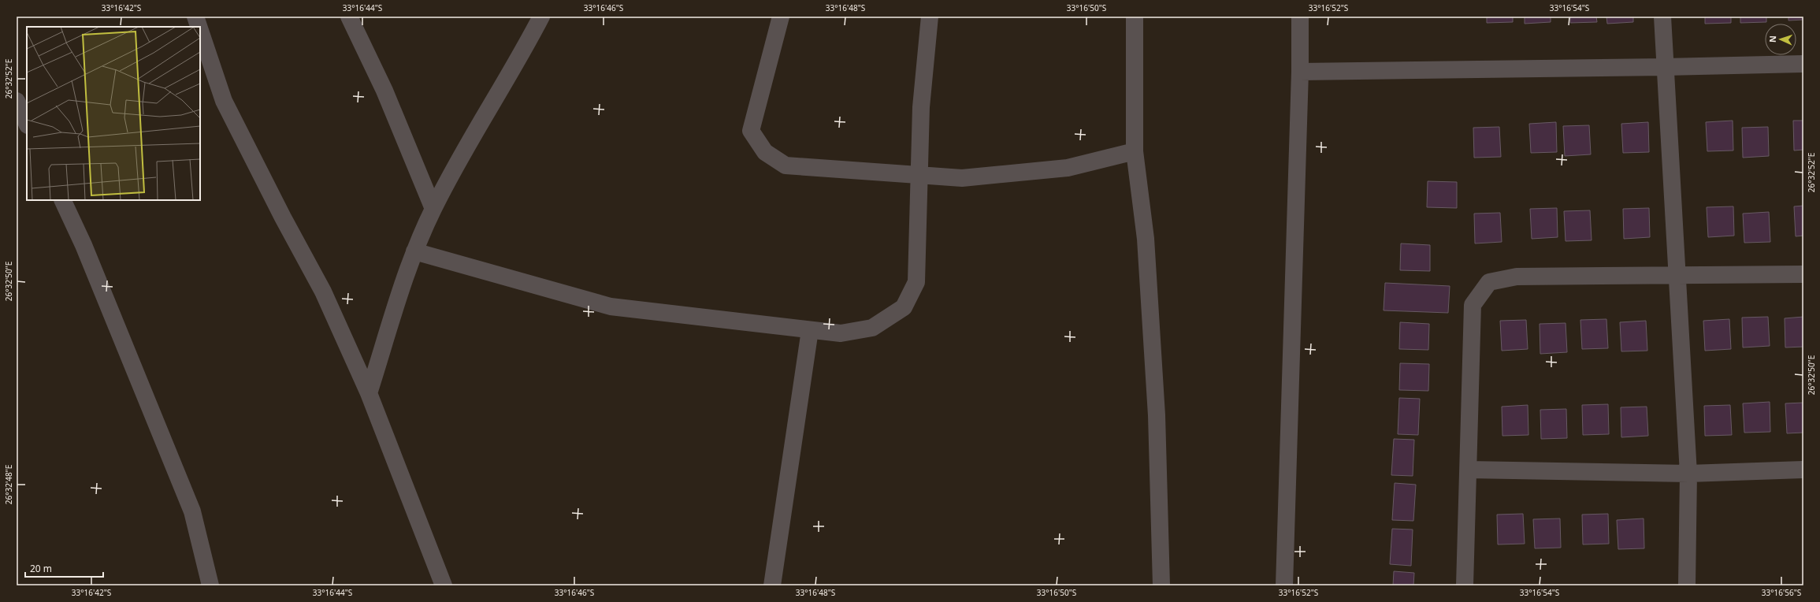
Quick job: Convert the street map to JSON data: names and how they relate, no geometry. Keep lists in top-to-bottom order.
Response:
{
  "scale_bar": "20 m",
  "north": "left",
  "coordinates": [
    "33°16'42\"S",
    "33°16'44\"S",
    "33°16'46\"S",
    "33°16'48\"S",
    "33°16'50\"S",
    "33°16'52\"S",
    "33°16'54\"S",
    "26°32'52\"E",
    "26°32'50\"E",
    "26°32'48\"E",
    "33°16'56\"S"
  ]
}
